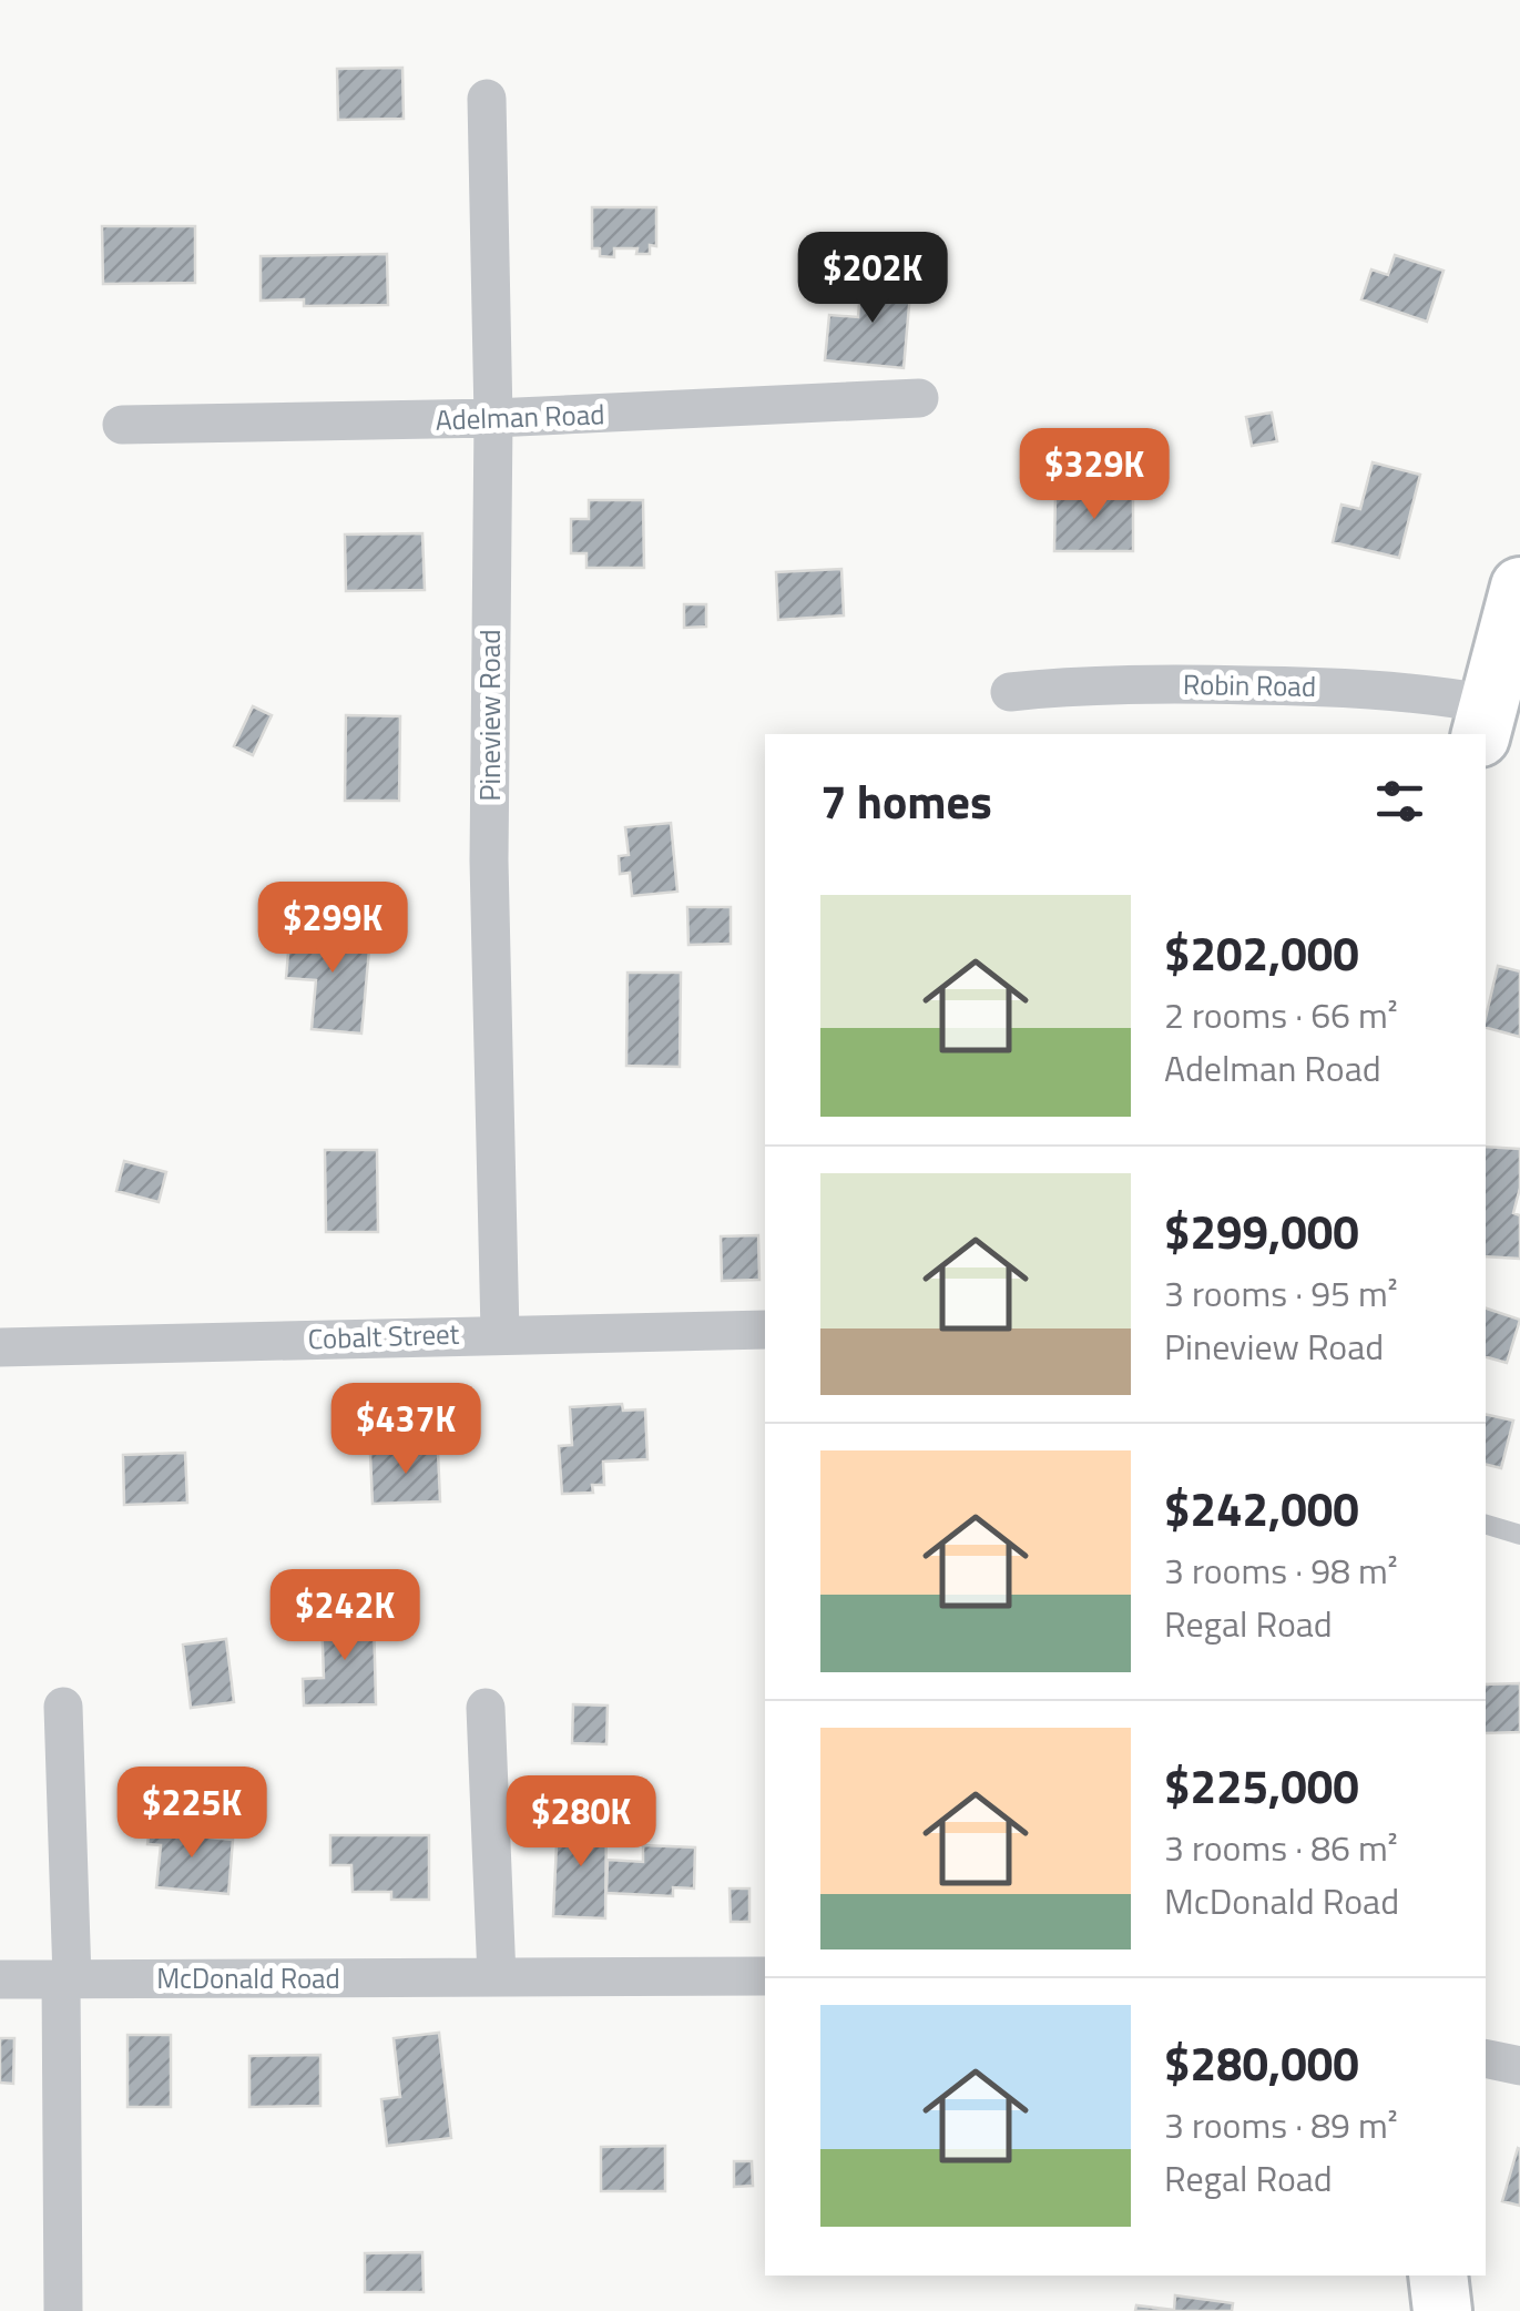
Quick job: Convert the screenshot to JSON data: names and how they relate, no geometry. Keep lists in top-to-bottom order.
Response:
{
  "streets": {
    "street": [
      "Adelman Road",
      "Robin Road",
      "Pineview Road",
      "Cobalt Street",
      "McDonald Road"
    ]
  },
  "crossings": [
    ["Adelman Road", "Pineview Road"],
    ["Pineview Road", "Cobalt Street"]
  ],
  "page": {
    "price": [
      "$202K",
      "$329K",
      "$299K",
      "$437K",
      "$242K",
      "$225K",
      "$280K"
    ],
    "heading": "7 homes",
    "list": [
      {
        "name": "$202,000",
        "note": "2 rooms · 66 m² · Adelman Road"
      },
      {
        "name": "$299,000",
        "note": "3 rooms · 95 m² · Pineview Road"
      },
      {
        "name": "$242,000",
        "note": "3 rooms · 98 m² · Regal Road"
      },
      {
        "name": "$225,000",
        "note": "3 rooms · 86 m² · McDonald Road"
      },
      {
        "name": "$280,000",
        "note": "3 rooms · 89 m² · Regal Road"
      }
    ]
  }
}
